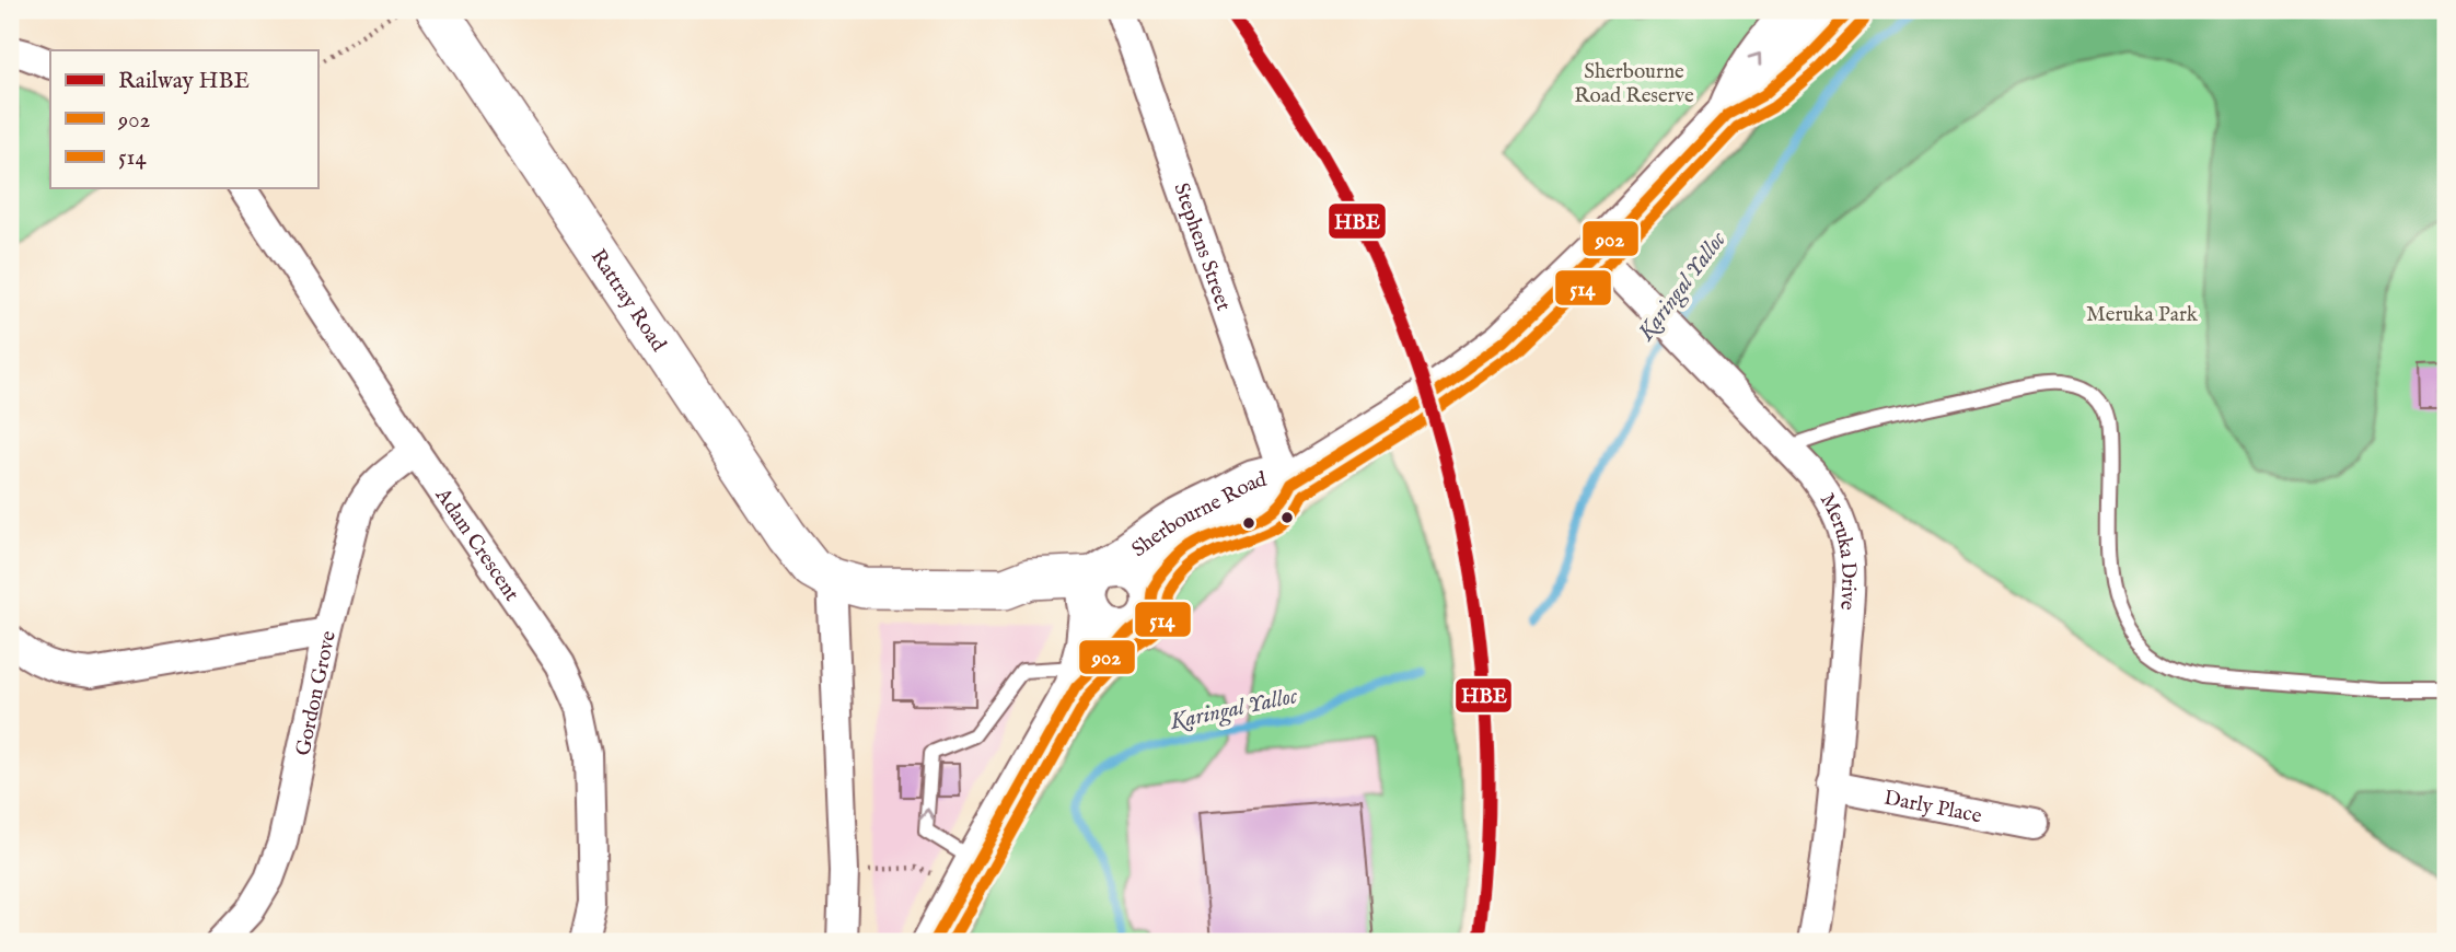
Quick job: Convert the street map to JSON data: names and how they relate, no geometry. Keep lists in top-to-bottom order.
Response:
{
  "streets": {
    "main road": ["Sherbourne Road"],
    "street": [
      "Stephens Street",
      "Rattray Road",
      "Adam Crescent",
      "Meruka Drive",
      "Gordon Grove",
      "Darly Place"
    ]
  },
  "crossings": [
    ["Stephens Street", "Sherbourne Road"],
    ["Rattray Road", "Sherbourne Road"],
    ["Sherbourne Road", "Meruka Drive"],
    ["Adam Crescent", "Gordon Grove"],
    ["Meruka Drive", "Darly Place"]
  ],
  "water": ["Karingal Yalloc"],
  "parks": ["Sherbourne Road Reserve", "Meruka Park"],
  "lines": ["rail line HBE", "transit line 902", "transit line 514"],
  "legend": ["Railway HBE", "902", "514"]
}
